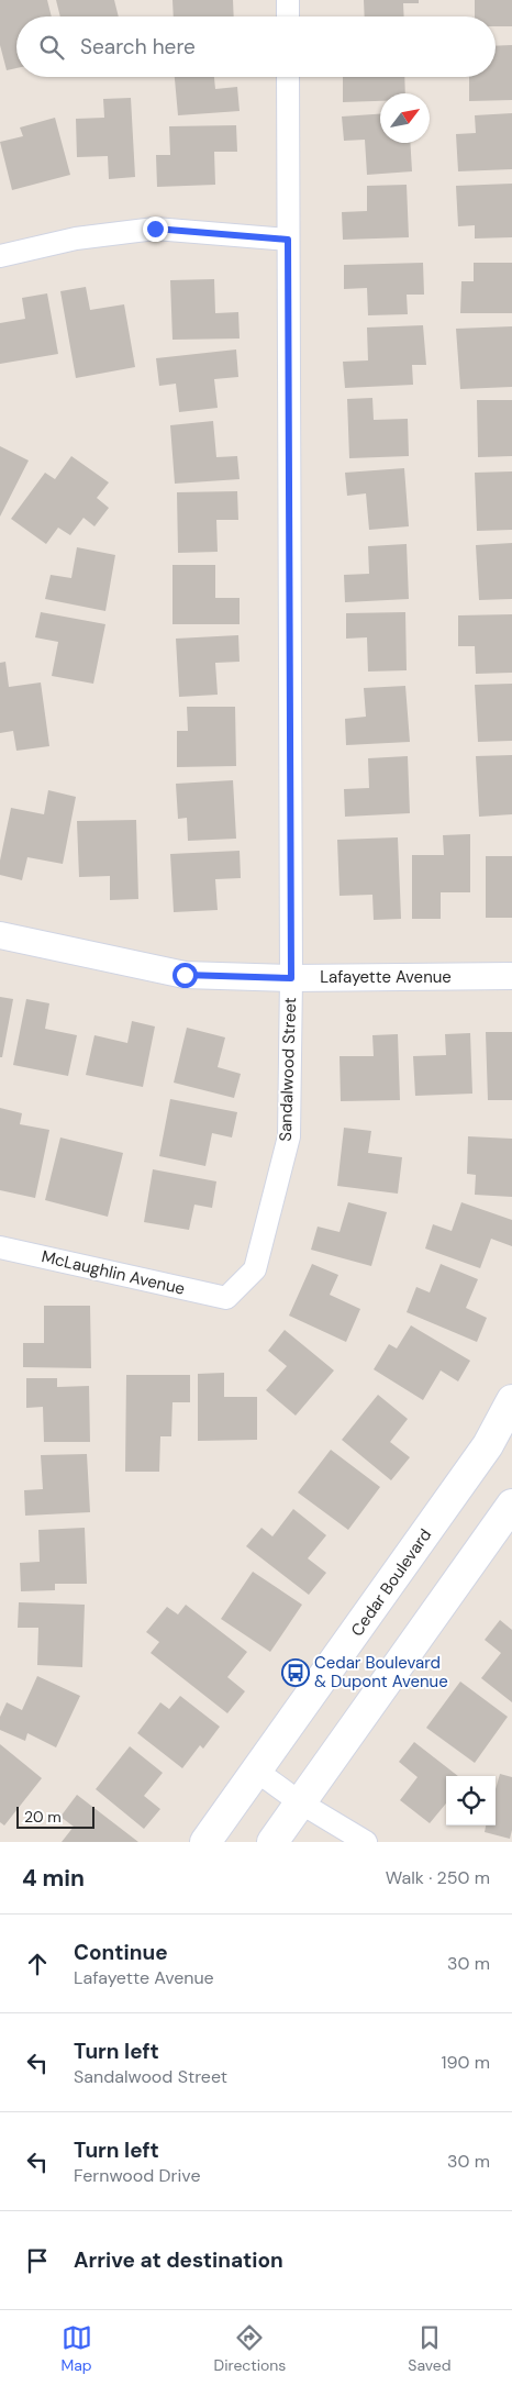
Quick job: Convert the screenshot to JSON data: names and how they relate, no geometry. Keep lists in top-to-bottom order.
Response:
{
  "streets": {
    "main road": ["Cedar Boulevard"],
    "street": ["Lafayette Avenue", "Sandalwood Street", "McLaughlin Avenue"]
  },
  "crossings": [
    ["Lafayette Avenue", "Sandalwood Street"],
    ["Sandalwood Street", "McLaughlin Avenue"]
  ],
  "places": {
    "bus stop": ["Cedar Boulevard & Dupont Avenue"]
  },
  "scale_bar": "20 m",
  "north": "top right",
  "page": {
    "search": "Search here",
    "scale": "20 m",
    "heading": ["4 min", "Walk · 250 m"],
    "list": [
      ["Continue", "Lafayette Avenue", "30 m"],
      ["Turn left", "Sandalwood Street", "190 m"],
      ["Turn left", "Fernwood Drive", "30 m"],
      "Arrive at destination"
    ],
    "nav": ["Map", "Directions", "Saved"]
  }
}
